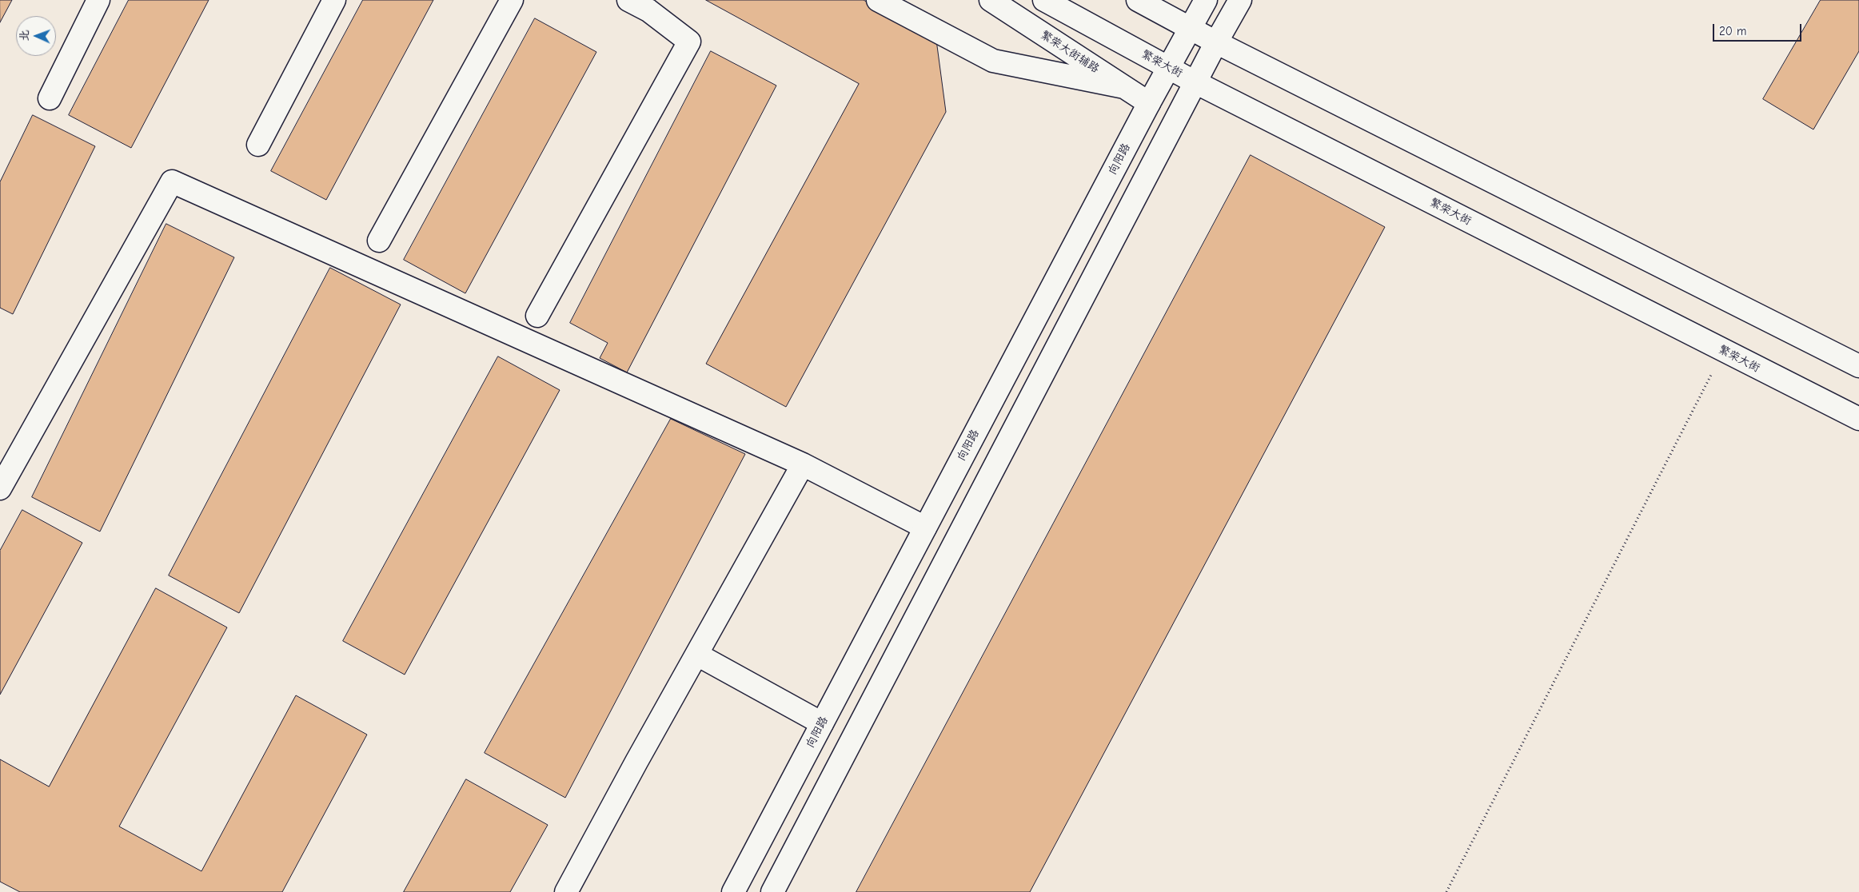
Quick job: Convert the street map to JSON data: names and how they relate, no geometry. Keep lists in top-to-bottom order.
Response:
{
  "streets": {
    "main road": ["繁荣大街辅路", "繁荣大街", "向阳路"]
  },
  "crossings": [
    ["繁荣大街辅路", "向阳路"],
    ["繁荣大街", "向阳路"]
  ],
  "scale_bar": "20 m",
  "north": "left"
}
